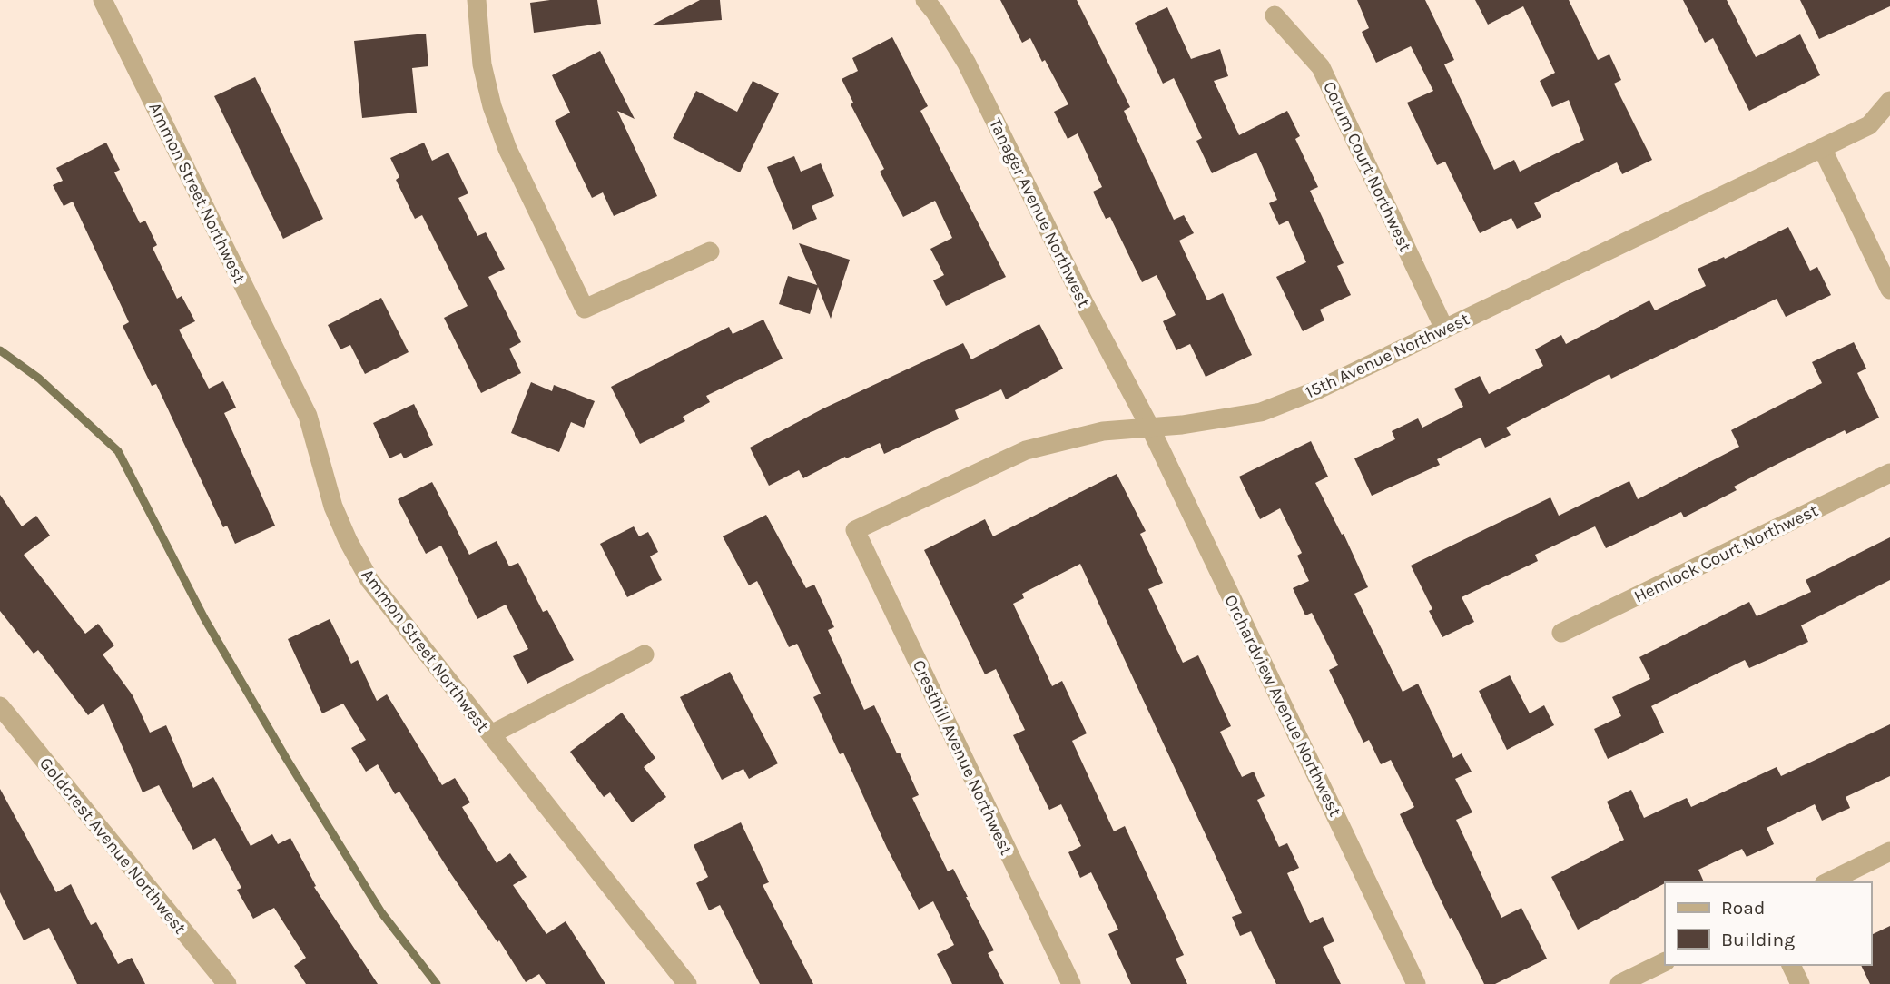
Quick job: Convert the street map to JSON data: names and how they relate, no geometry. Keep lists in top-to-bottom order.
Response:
{
  "streets": {
    "street": [
      "Corum Court Northwest",
      "Ammon Street Northwest",
      "Tanager Avenue Northwest",
      "15th Avenue Northwest",
      "Hemlock Court Northwest",
      "Orchardview Avenue Northwest",
      "Cresthill Avenue Northwest",
      "Goldcrest Avenue Northwest"
    ]
  },
  "crossings": [
    ["Corum Court Northwest", "15th Avenue Northwest"],
    ["Tanager Avenue Northwest", "15th Avenue Northwest"],
    ["Tanager Avenue Northwest", "Orchardview Avenue Northwest"],
    ["15th Avenue Northwest", "Orchardview Avenue Northwest"],
    ["15th Avenue Northwest", "Cresthill Avenue Northwest"]
  ],
  "legend": ["Road", "Building"]
}
